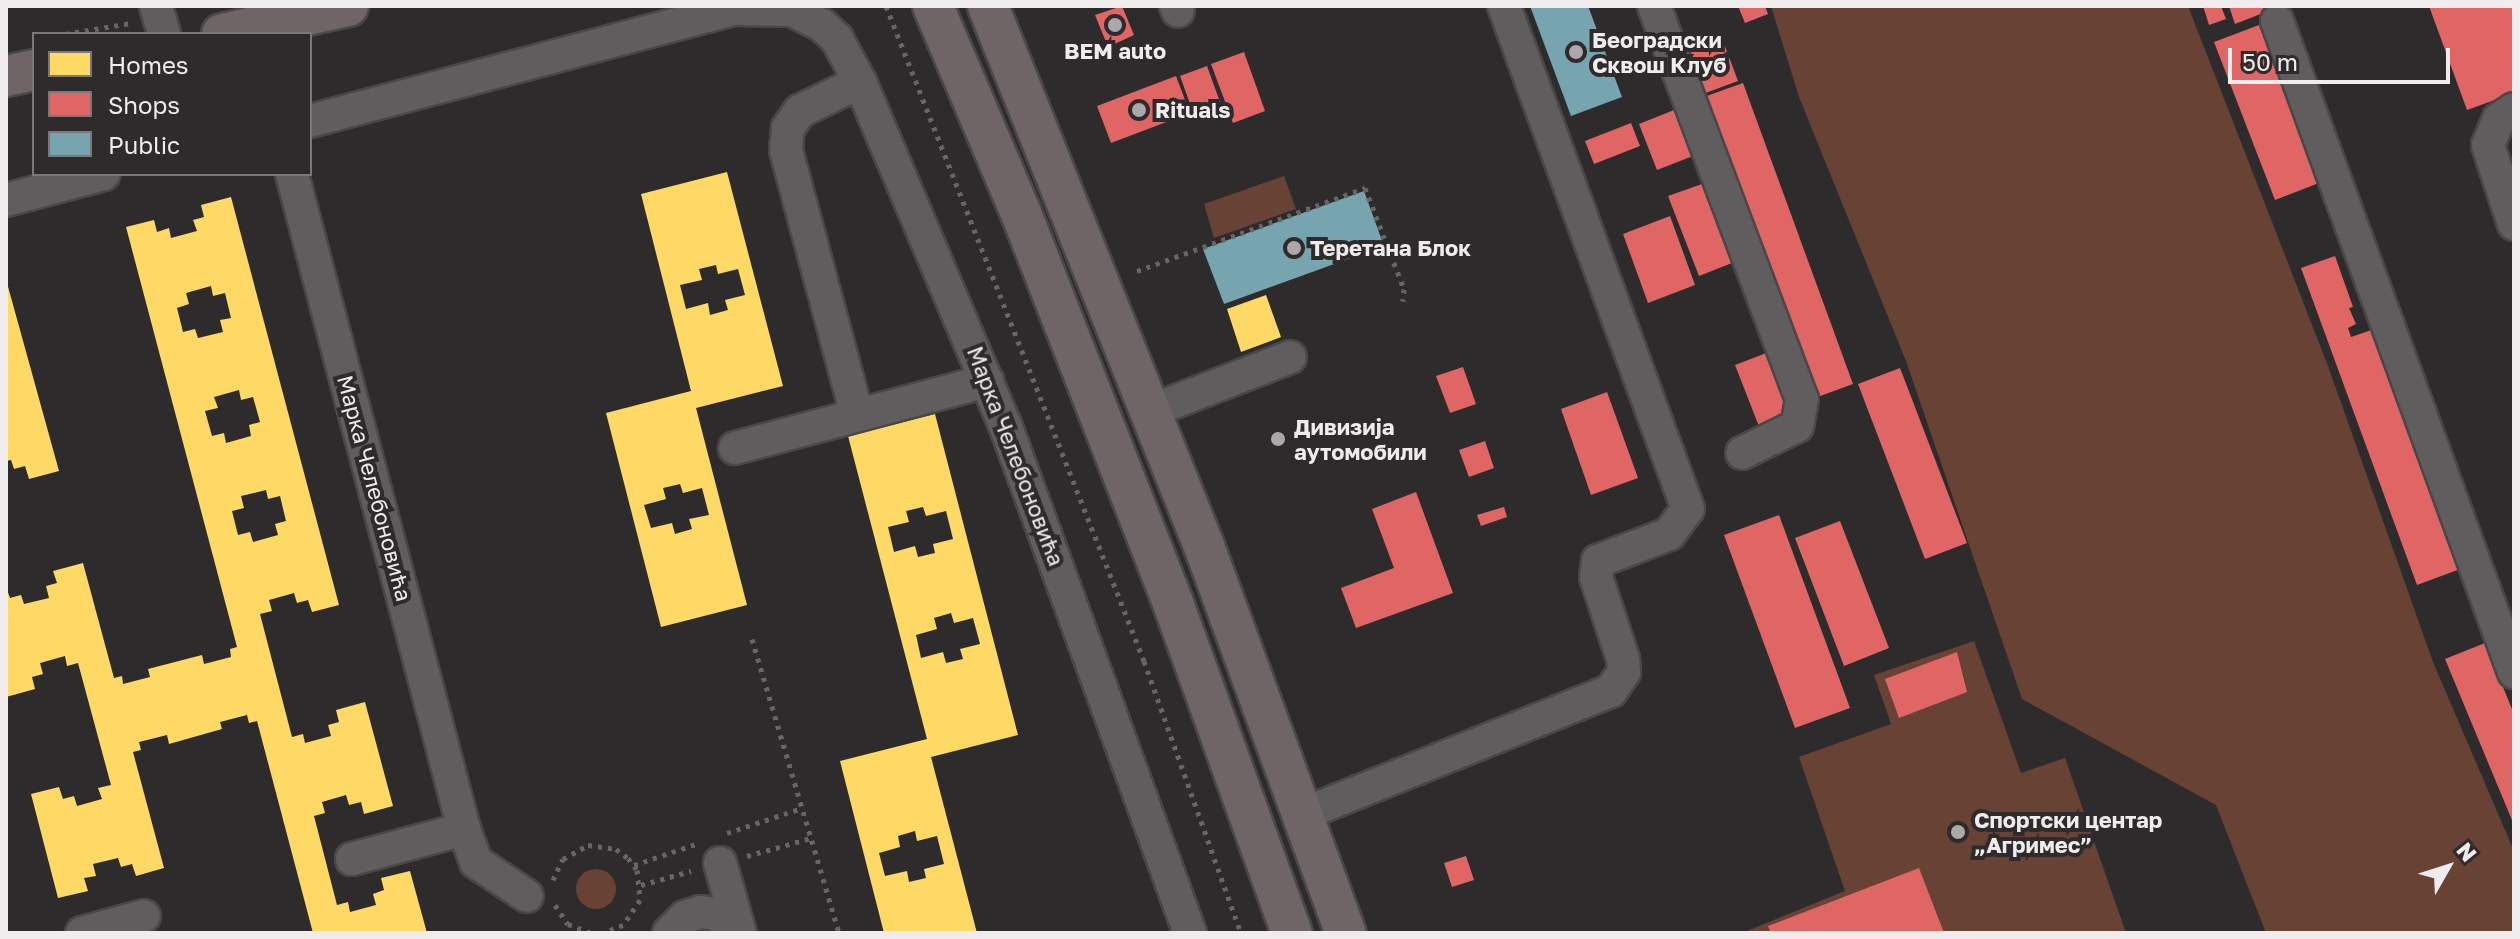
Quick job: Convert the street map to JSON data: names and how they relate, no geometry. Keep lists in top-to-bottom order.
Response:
{
  "streets": {
    "street": ["Марка Челебоновића"]
  },
  "places": [
    "BEM auto",
    "Београдски Сквош Клуб",
    "Rituals",
    "Теретана Блок",
    "Дивизија аутомобили",
    "Спортски центар „Агримес”"
  ],
  "legend": ["Homes", "Shops", "Public"],
  "scale_bar": "50 m",
  "north": "top right"
}
